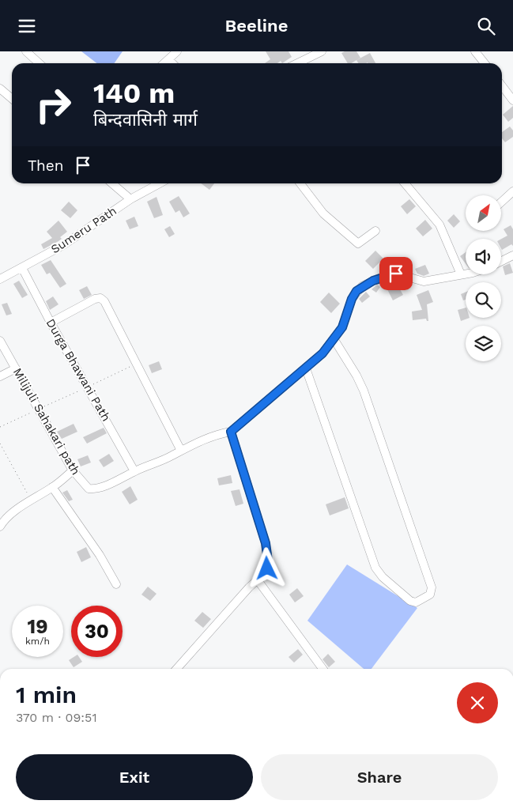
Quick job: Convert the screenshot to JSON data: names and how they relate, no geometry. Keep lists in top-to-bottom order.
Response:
{
  "streets": {
    "street": ["Sumeru Path", "Durga Bhawani Path", "Milijuli Sahakari path"]
  },
  "crossings": [
    ["Sumeru Path", "Durga Bhawani Path"],
    ["Durga Bhawani Path", "Milijuli Sahakari path"]
  ],
  "north": "top right",
  "page": {
    "header": "Beeline",
    "turn": ["140 m", "बिन्दवासिनी मार्ग"],
    "then": "Then",
    "speed": "19 km/h",
    "limit": "30",
    "heading": ["1 min", "370 m · 09:51"],
    "buttons": ["Exit", "Share"]
  }
}
